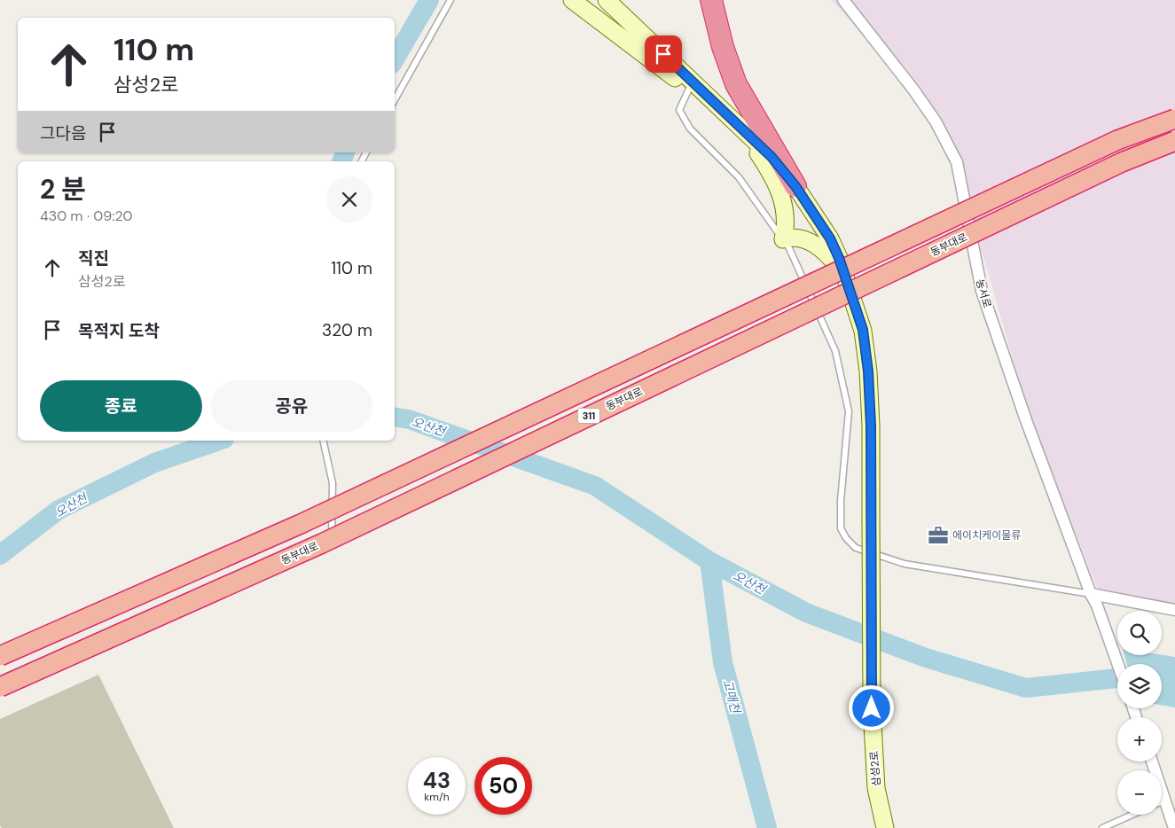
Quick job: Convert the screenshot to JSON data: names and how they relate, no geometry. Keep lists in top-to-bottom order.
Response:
{
  "streets": {
    "highway": ["동부대로", "311"],
    "main road": ["삼성2로"],
    "street": ["농서로"]
  },
  "water": ["오산천", "고매천"],
  "places": {
    "office": ["에이치케이물류"]
  },
  "page": {
    "turn": ["110 m", "삼성2로"],
    "then": "그다음",
    "heading": ["2 분", "430 m · 09:20"],
    "list": [
      {
        "name": "직진",
        "note": "삼성2로",
        "value": "110 m"
      },
      {
        "name": "목적지 도착",
        "value": "320 m"
      }
    ],
    "buttons": ["종료", "공유"],
    "map_buttons": ["+", "−"],
    "speed": "43 km/h",
    "limit": "50"
  }
}
